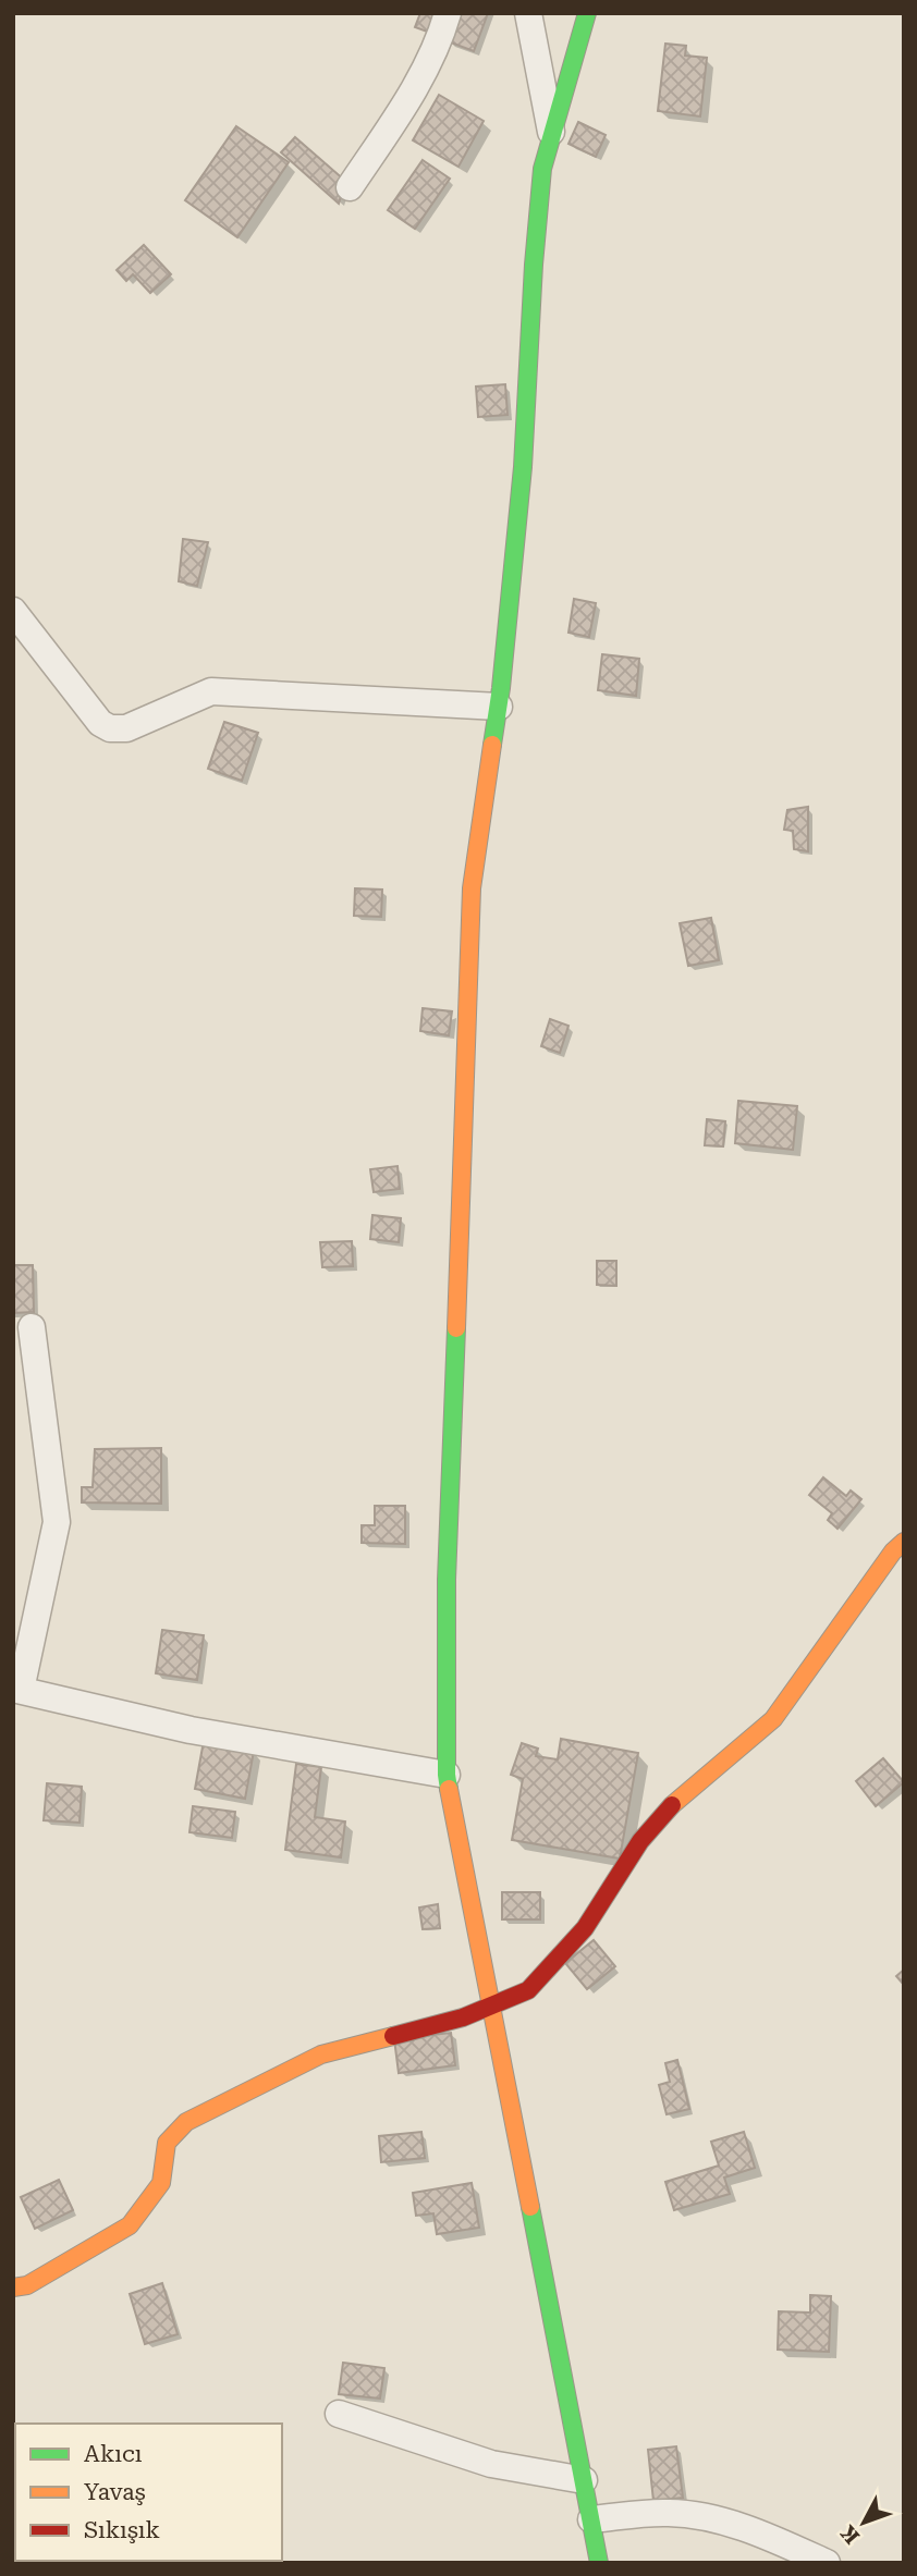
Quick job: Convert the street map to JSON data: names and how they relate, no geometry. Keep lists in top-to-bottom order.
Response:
{
  "legend": ["Akıcı", "Yavaş", "Sıkışık"],
  "north": "bottom left"
}
